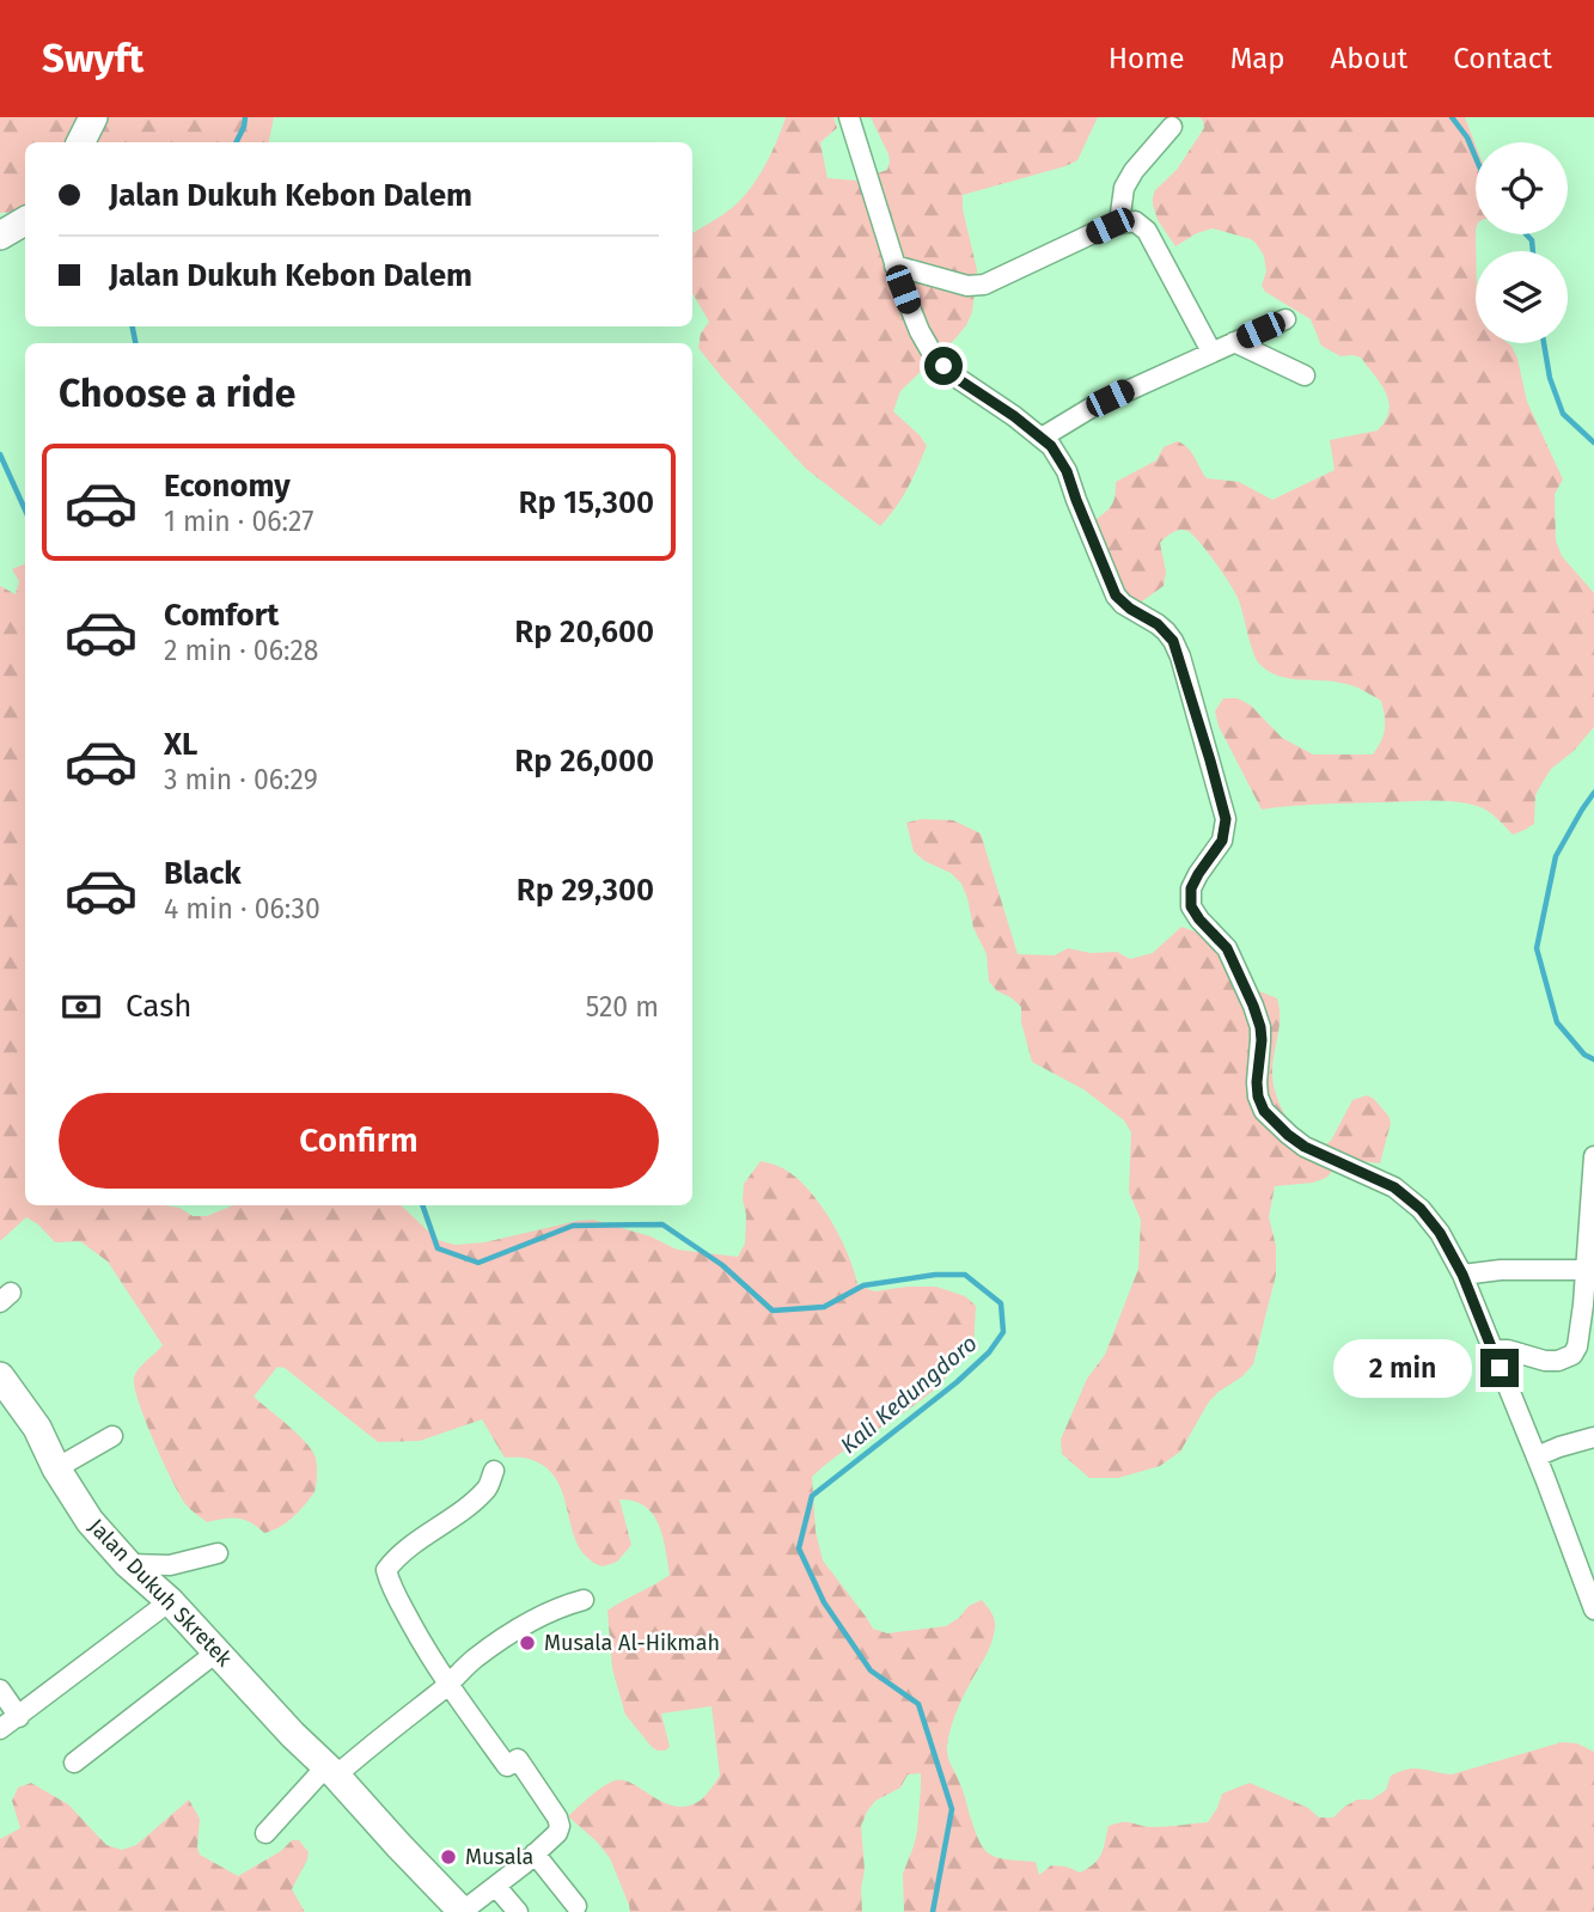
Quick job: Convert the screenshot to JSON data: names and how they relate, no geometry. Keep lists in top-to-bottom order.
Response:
{
  "streets": {
    "street": ["Jalan Dukuh Skretek"]
  },
  "water": ["Kali Kedungdoro"],
  "places": ["Musala Al-Hikmah", "Musala"],
  "page": {
    "header": "Swyft",
    "nav": [
      "Home",
      "Map",
      "About",
      "Contact"
    ],
    "banner": ["Jalan Dukuh Kebon Dalem", "Jalan Dukuh Kebon Dalem"],
    "heading": "Choose a ride",
    "list": [
      {
        "name": "Economy",
        "note": "1 min · 06:27",
        "value": "Rp 15,300"
      },
      {
        "name": "Comfort",
        "note": "2 min · 06:28",
        "value": "Rp 20,600"
      },
      {
        "name": "XL",
        "note": "3 min · 06:29",
        "value": "Rp 26,000"
      },
      {
        "name": "Black",
        "note": "4 min · 06:30",
        "value": "Rp 29,300"
      }
    ],
    "pay": ["Cash", "520 m"],
    "buttons": "Confirm",
    "bubble": "2 min"
  }
}
